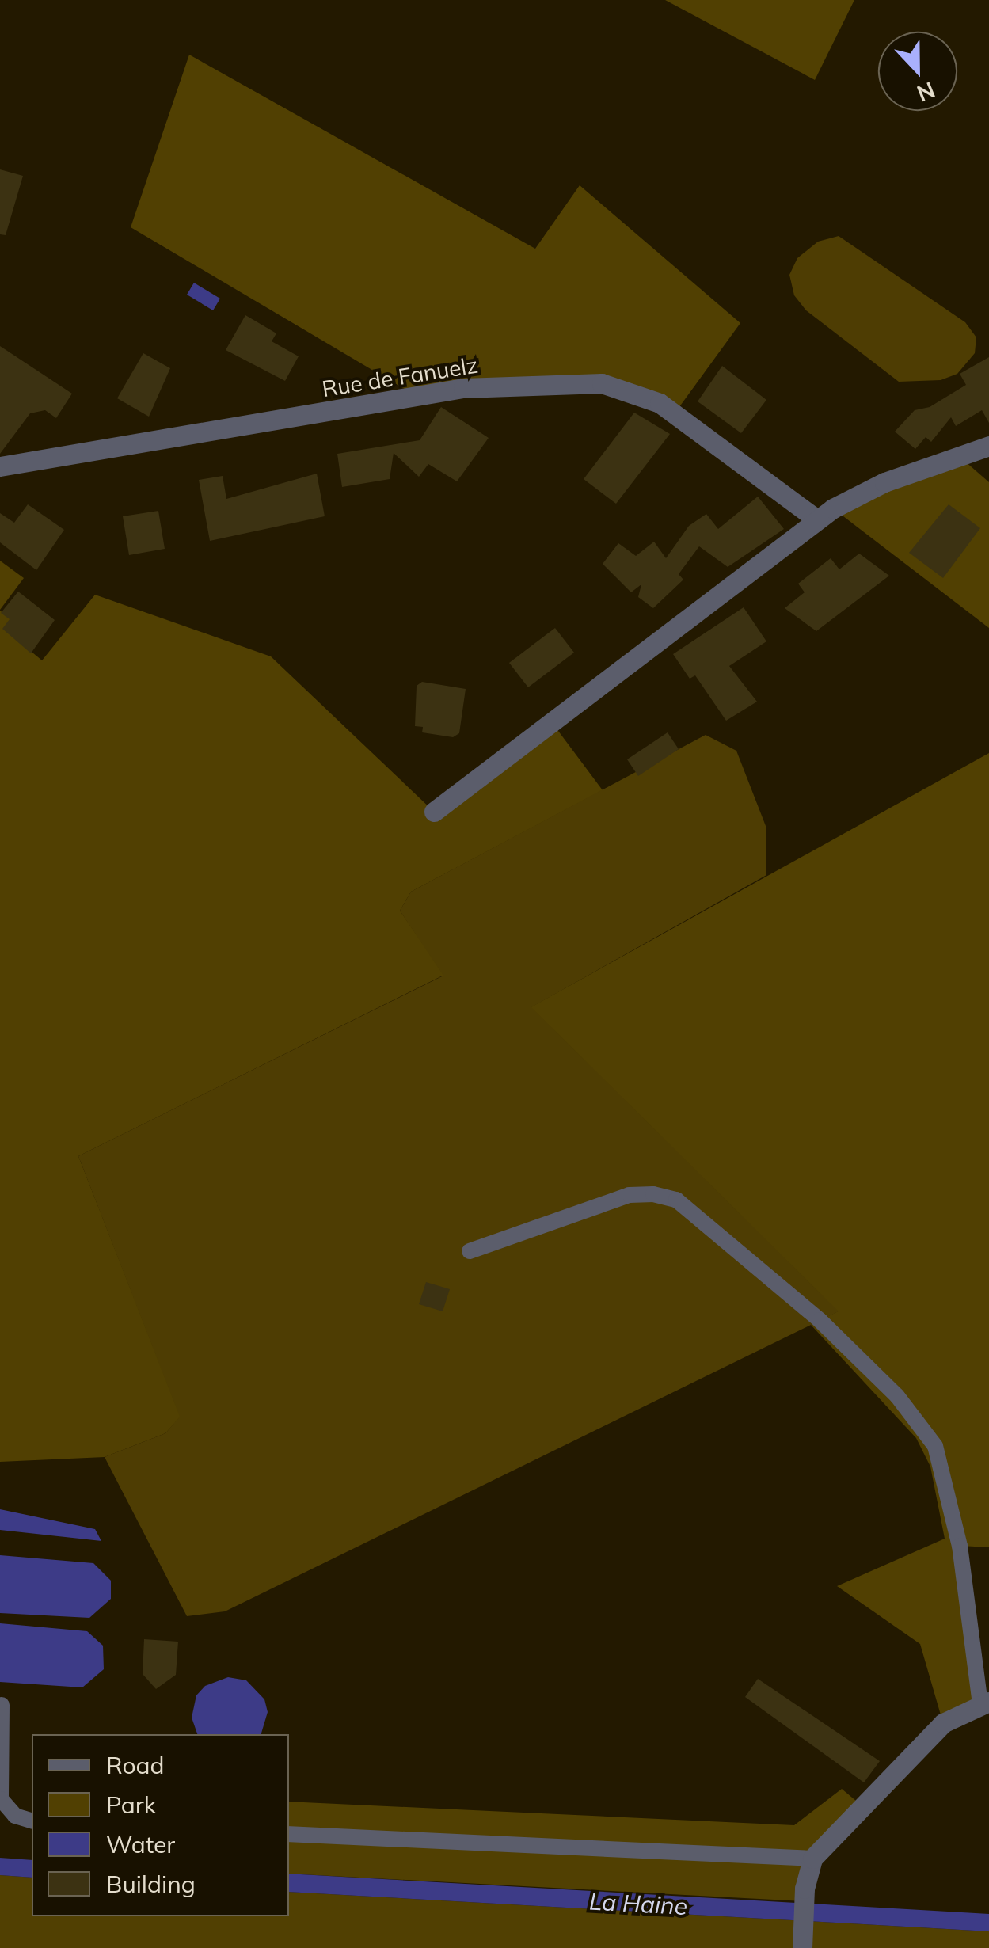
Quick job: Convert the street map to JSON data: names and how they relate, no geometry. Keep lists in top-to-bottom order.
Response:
{
  "streets": {
    "street": ["Rue de Fanuelz"]
  },
  "water": ["La Haine"],
  "legend": [
    "Road",
    "Park",
    "Water",
    "Building"
  ],
  "north": "bottom"
}
